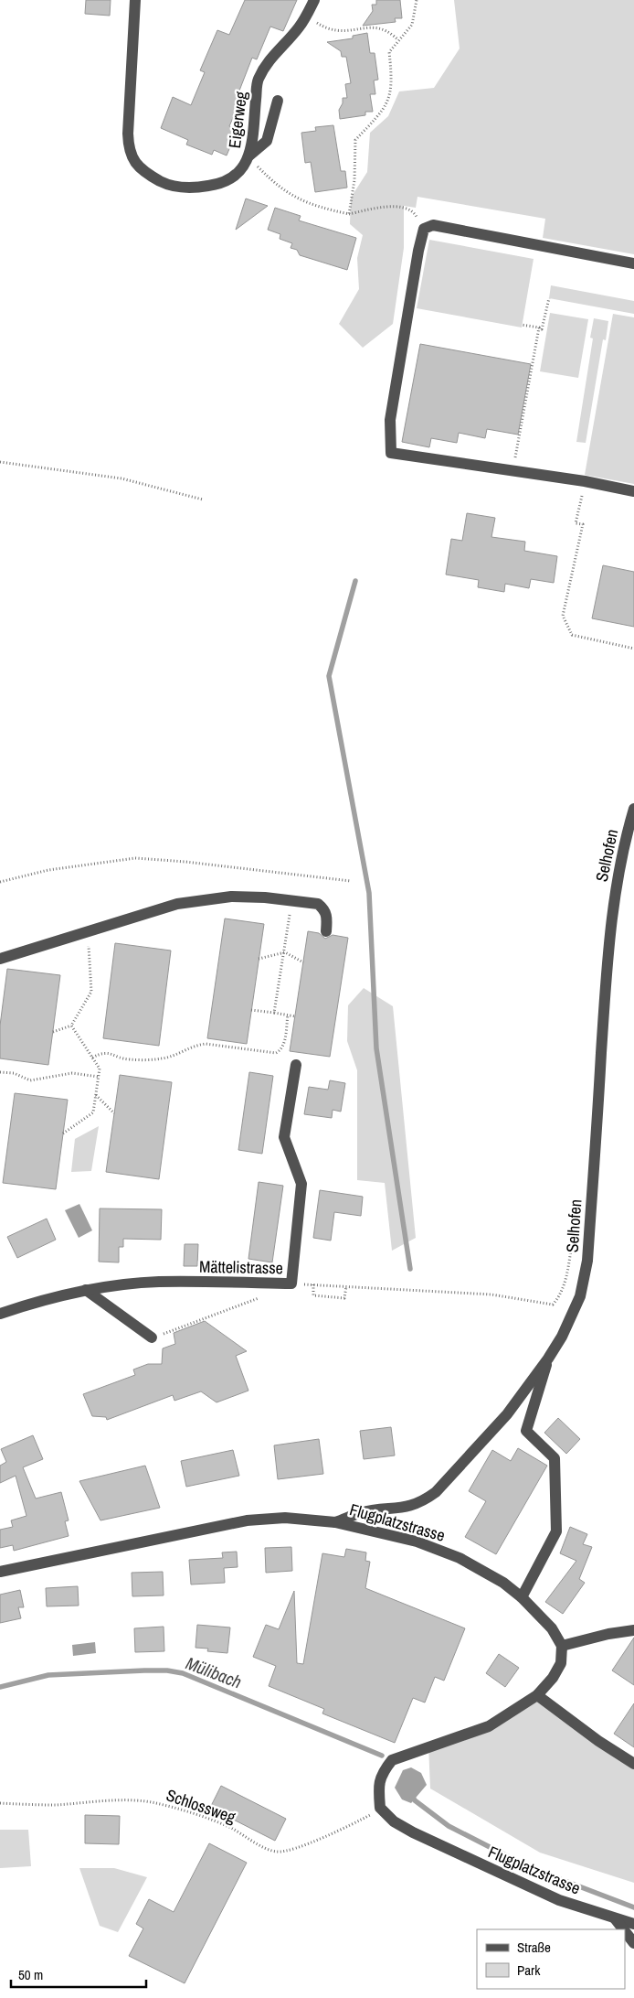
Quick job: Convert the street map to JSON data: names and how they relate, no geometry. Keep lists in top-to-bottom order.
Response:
{
  "streets": {
    "street": [
      "Eigerweg",
      "Selhofen",
      "Mättelistrasse",
      "Flugplatzstrasse"
    ],
    "path": ["Schlossweg"]
  },
  "crossings": [
    ["Selhofen", "Flugplatzstrasse"],
    ["Flugplatzstrasse", "Schlossweg"]
  ],
  "water": ["Mülibach"],
  "legend": ["Straße", "Park"],
  "scale_bar": "50 m"
}
